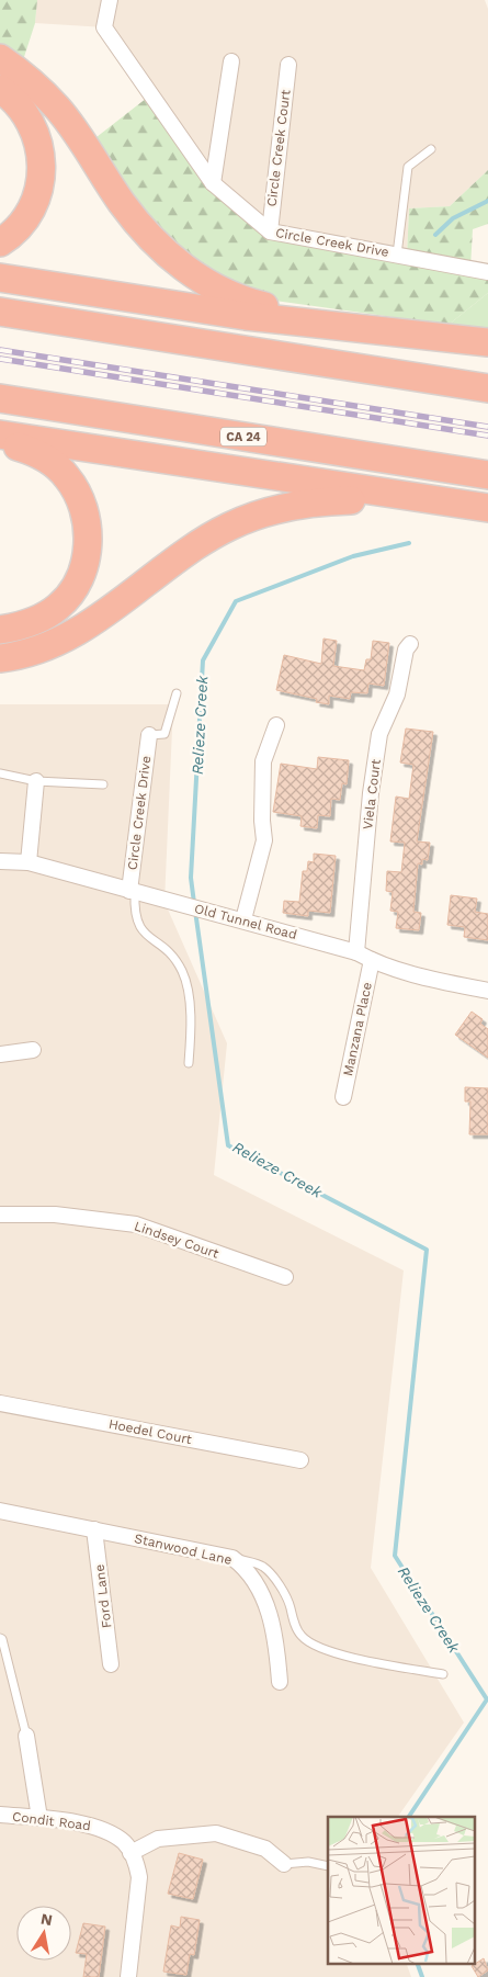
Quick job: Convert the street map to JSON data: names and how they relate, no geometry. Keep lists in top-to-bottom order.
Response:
{
  "streets": {
    "highway": ["CA 24"],
    "street": [
      "Circle Creek Court",
      "Circle Creek Drive",
      "Viela Court",
      "Old Tunnel Road",
      "Manzana Place",
      "Lindsey Court",
      "Hoedel Court",
      "Stanwood Lane",
      "Ford Lane",
      "Condit Road"
    ]
  },
  "crossings": [
    ["Circle Creek Court", "Circle Creek Drive"],
    ["Circle Creek Drive", "Old Tunnel Road"],
    ["Viela Court", "Old Tunnel Road"],
    ["Old Tunnel Road", "Manzana Place"],
    ["Stanwood Lane", "Ford Lane"]
  ],
  "water": ["Relieze Creek"],
  "north": "top"
}
